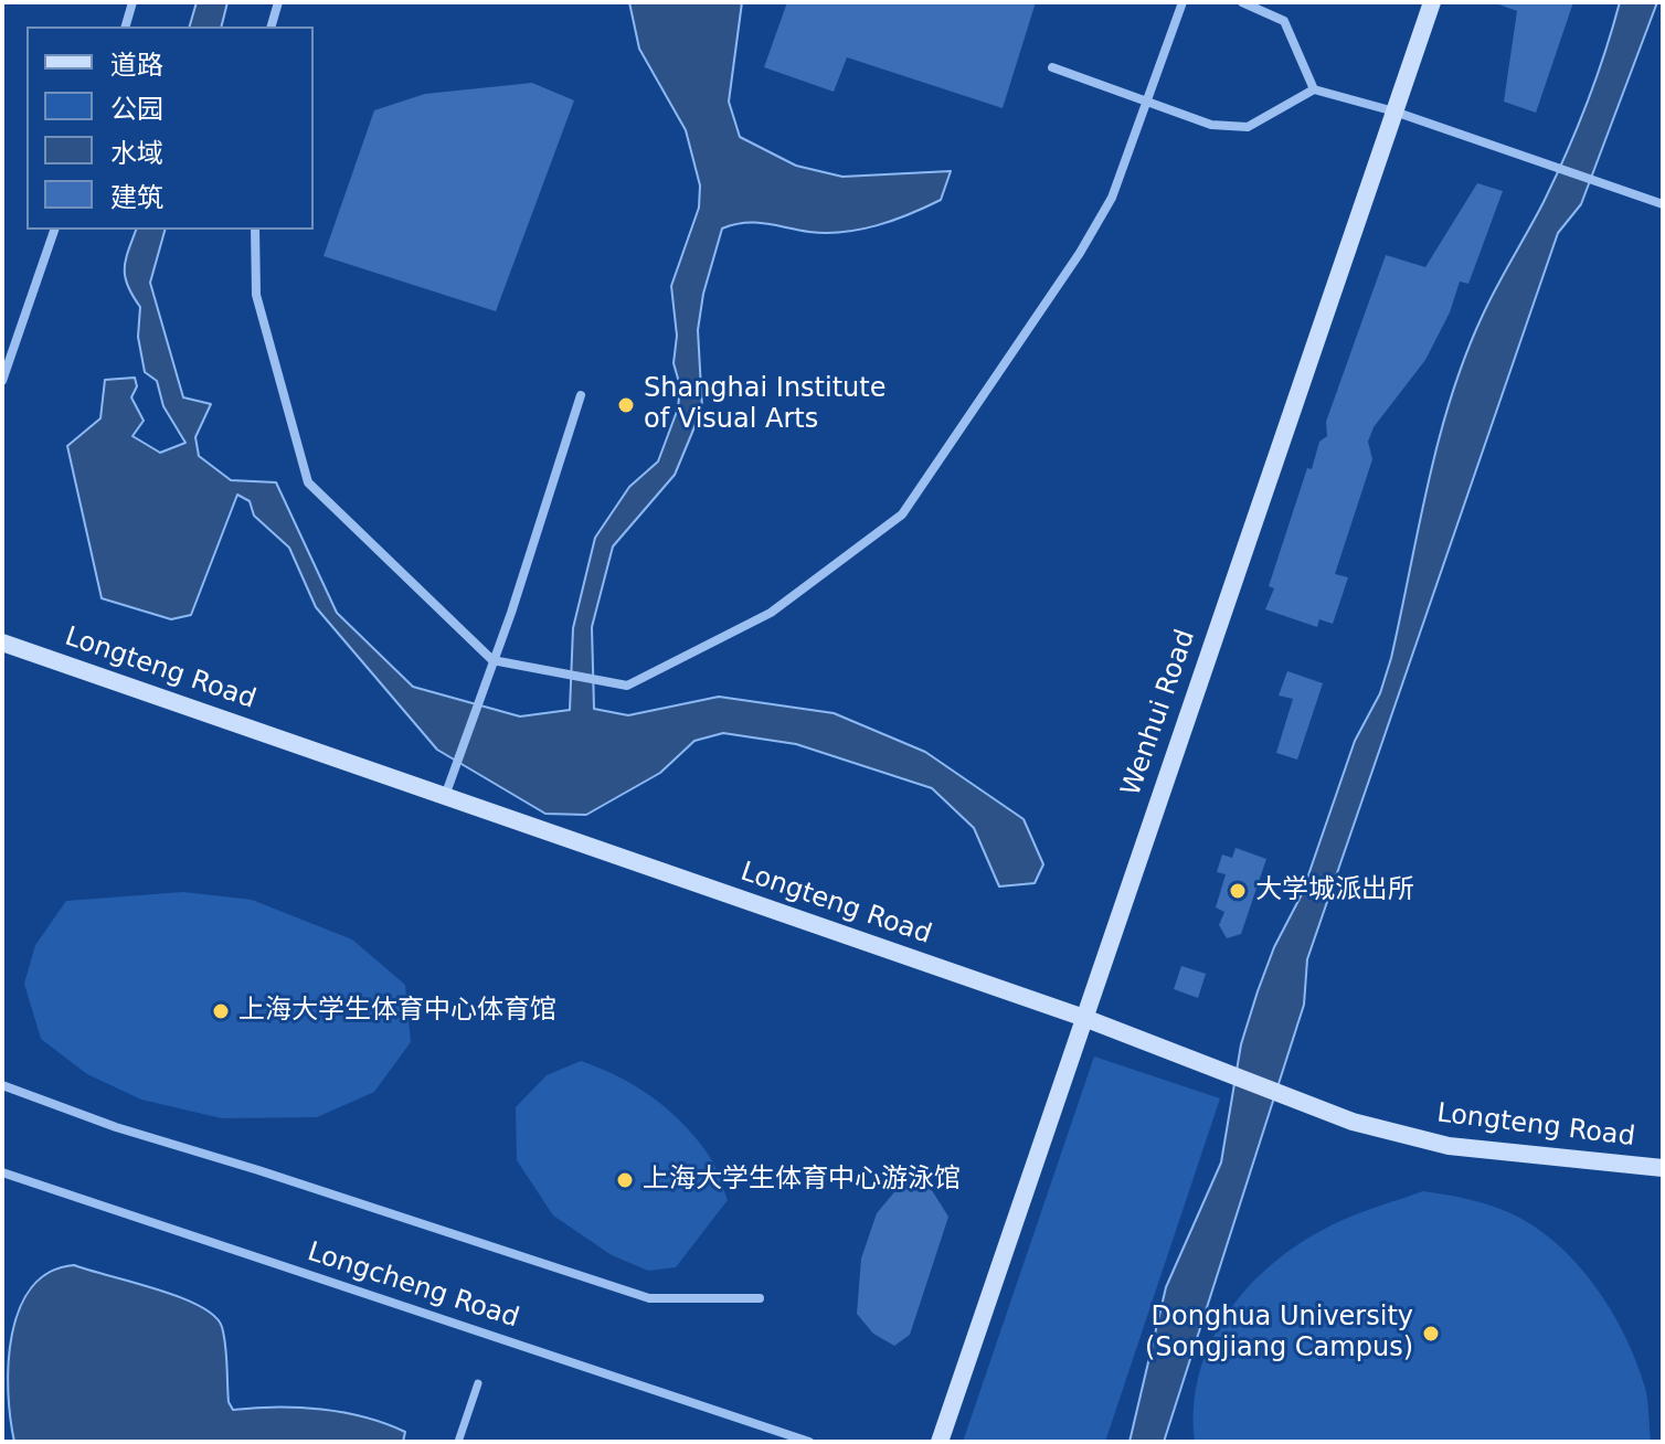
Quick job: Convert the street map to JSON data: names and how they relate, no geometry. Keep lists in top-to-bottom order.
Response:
{
  "streets": {
    "main road": ["Longteng Road", "Wenhui Road"],
    "street": ["Longcheng Road"]
  },
  "crossings": [
    ["Longteng Road", "Wenhui Road"]
  ],
  "places": [
    "Shanghai Institute of Visual Arts",
    "大学城派出所",
    "上海大学生体育中心体育馆",
    "上海大学生体育中心游泳馆",
    "Donghua University (Songjiang Campus)"
  ],
  "legend": [
    "道路",
    "公园",
    "水域",
    "建筑"
  ]
}
